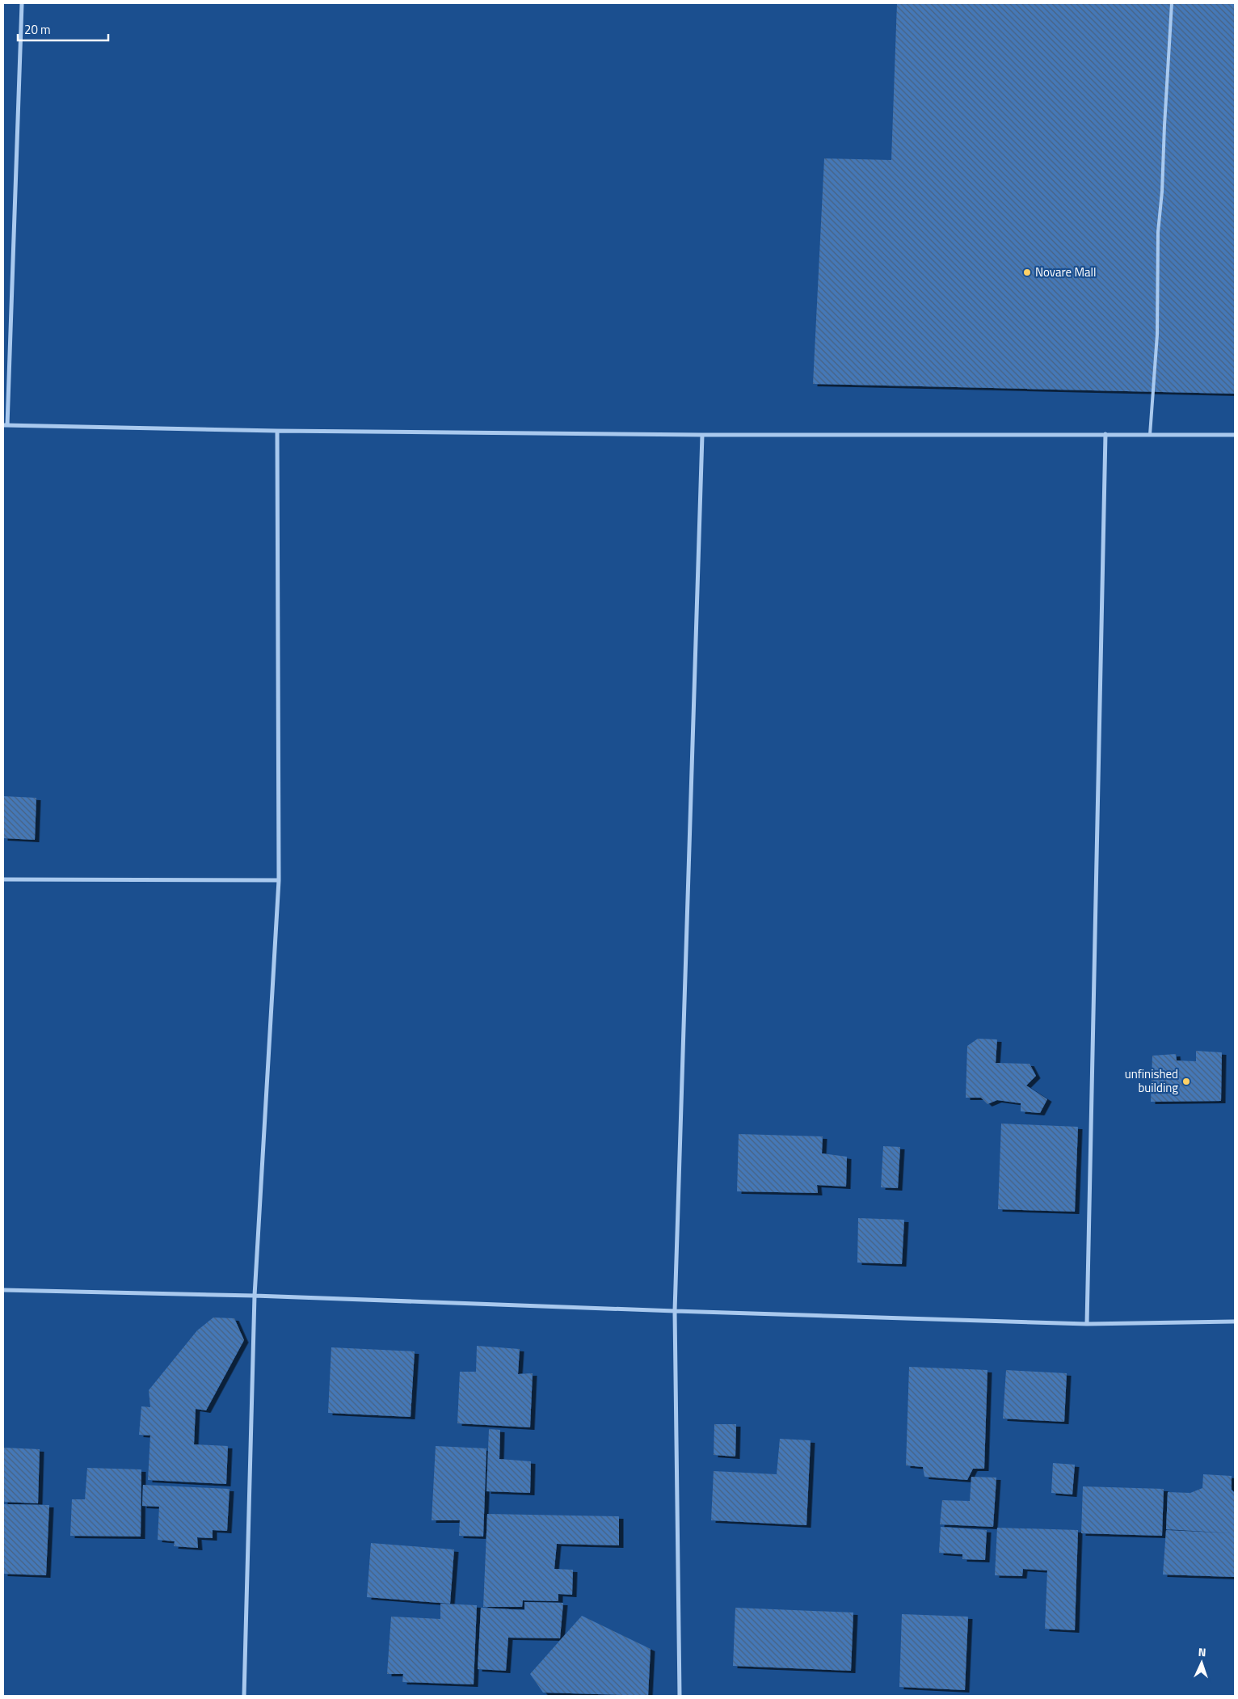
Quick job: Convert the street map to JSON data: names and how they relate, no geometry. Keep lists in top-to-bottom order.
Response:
{
  "places": ["Novare Mall", "unfinished building"],
  "scale_bar": "20 m",
  "north": "top"
}
